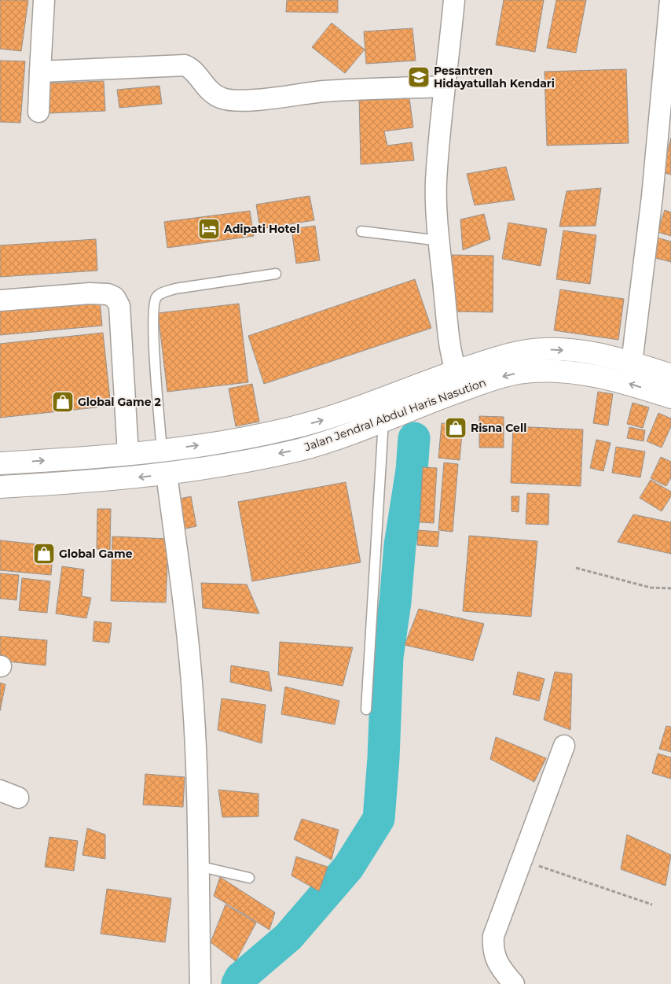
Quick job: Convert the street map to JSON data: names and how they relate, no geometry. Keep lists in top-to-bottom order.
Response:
{
  "streets": {
    "highway": ["Jalan Jendral Abdul Haris Nasution"]
  },
  "places": {
    "school or university": ["Pesantren Hidayatullah Kendari"],
    "hotel": ["Adipati Hotel"],
    "shop": ["Global Game 2", "Risna Cell", "Global Game"]
  }
}
